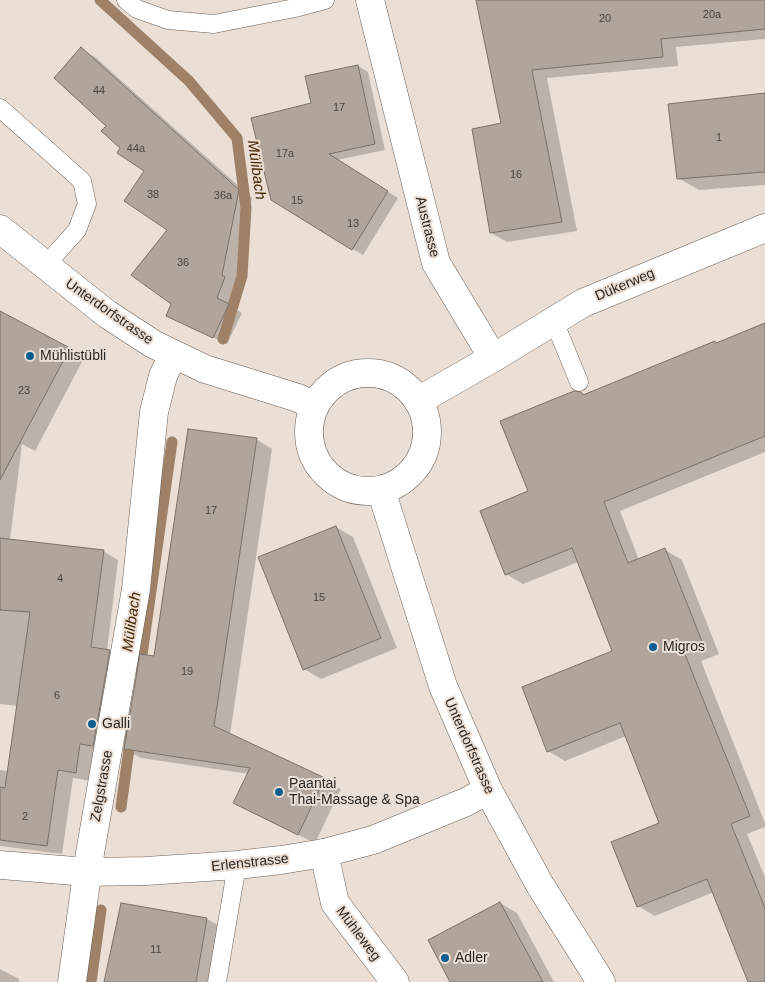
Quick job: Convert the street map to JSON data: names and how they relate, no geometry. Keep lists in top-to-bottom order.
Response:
{
  "streets": {
    "street": [
      "Austrasse",
      "Dükerweg",
      "Unterdorfstrasse",
      "Zelgstrasse",
      "Erlenstrasse",
      "Mühleweg"
    ]
  },
  "crossings": [
    ["Austrasse", "Dükerweg"],
    ["Unterdorfstrasse", "Zelgstrasse"],
    ["Unterdorfstrasse", "Erlenstrasse"],
    ["Zelgstrasse", "Erlenstrasse"],
    ["Erlenstrasse", "Mühleweg"]
  ],
  "water": ["Mülibach"],
  "places": [
    "Mühlistübli",
    "Migros",
    "Galli",
    "Paantai Thai-Massage & Spa",
    "Adler"
  ],
  "house_numbers": [
    "20a",
    "20",
    "44",
    "17",
    "1",
    "44a",
    "17a",
    "16",
    "38",
    "36a",
    "15",
    "13",
    "36",
    "23",
    "17",
    "4",
    "15",
    "19",
    "6",
    "2",
    "11"
  ]
}
